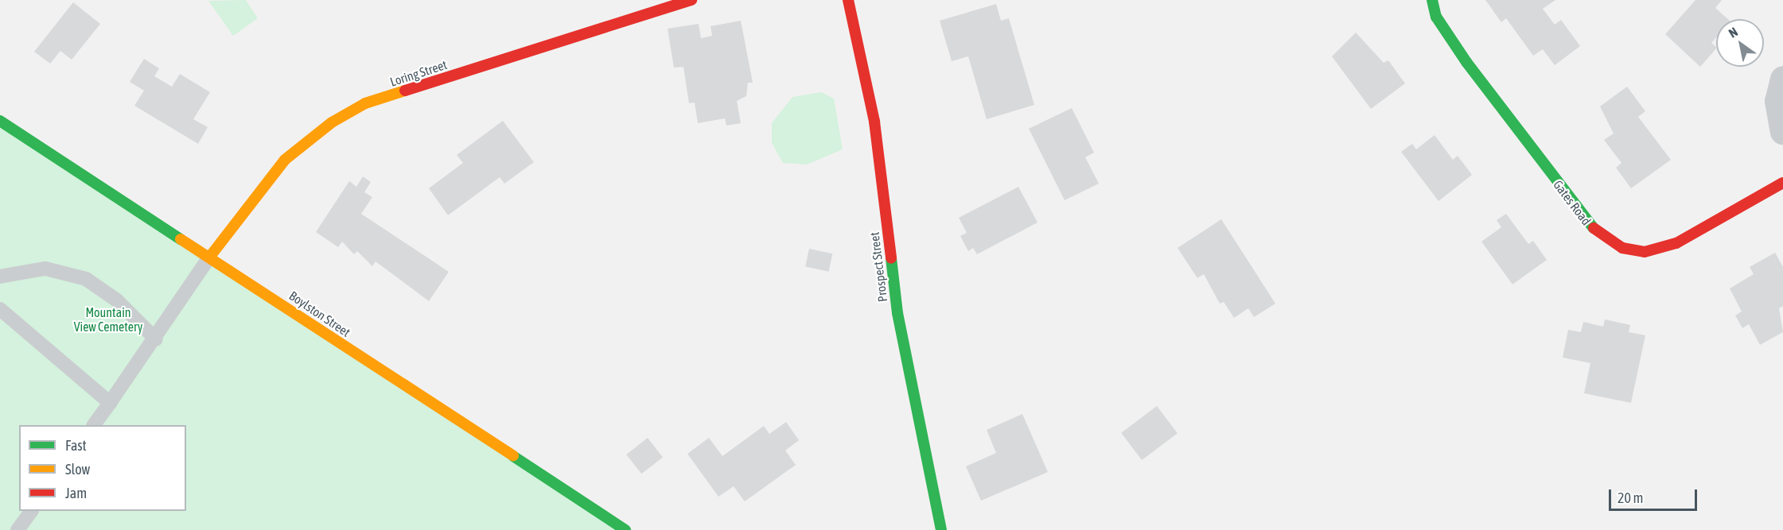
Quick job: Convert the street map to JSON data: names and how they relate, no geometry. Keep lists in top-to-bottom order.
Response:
{
  "streets": {
    "street": [
      "Loring Street",
      "Gates Road",
      "Prospect Street",
      "Boylston Street"
    ]
  },
  "crossings": [
    ["Loring Street", "Boylston Street"]
  ],
  "parks": ["Mountain View Cemetery"],
  "legend": ["Fast", "Slow", "Jam"],
  "scale_bar": "20 m",
  "north": "top left"
}
